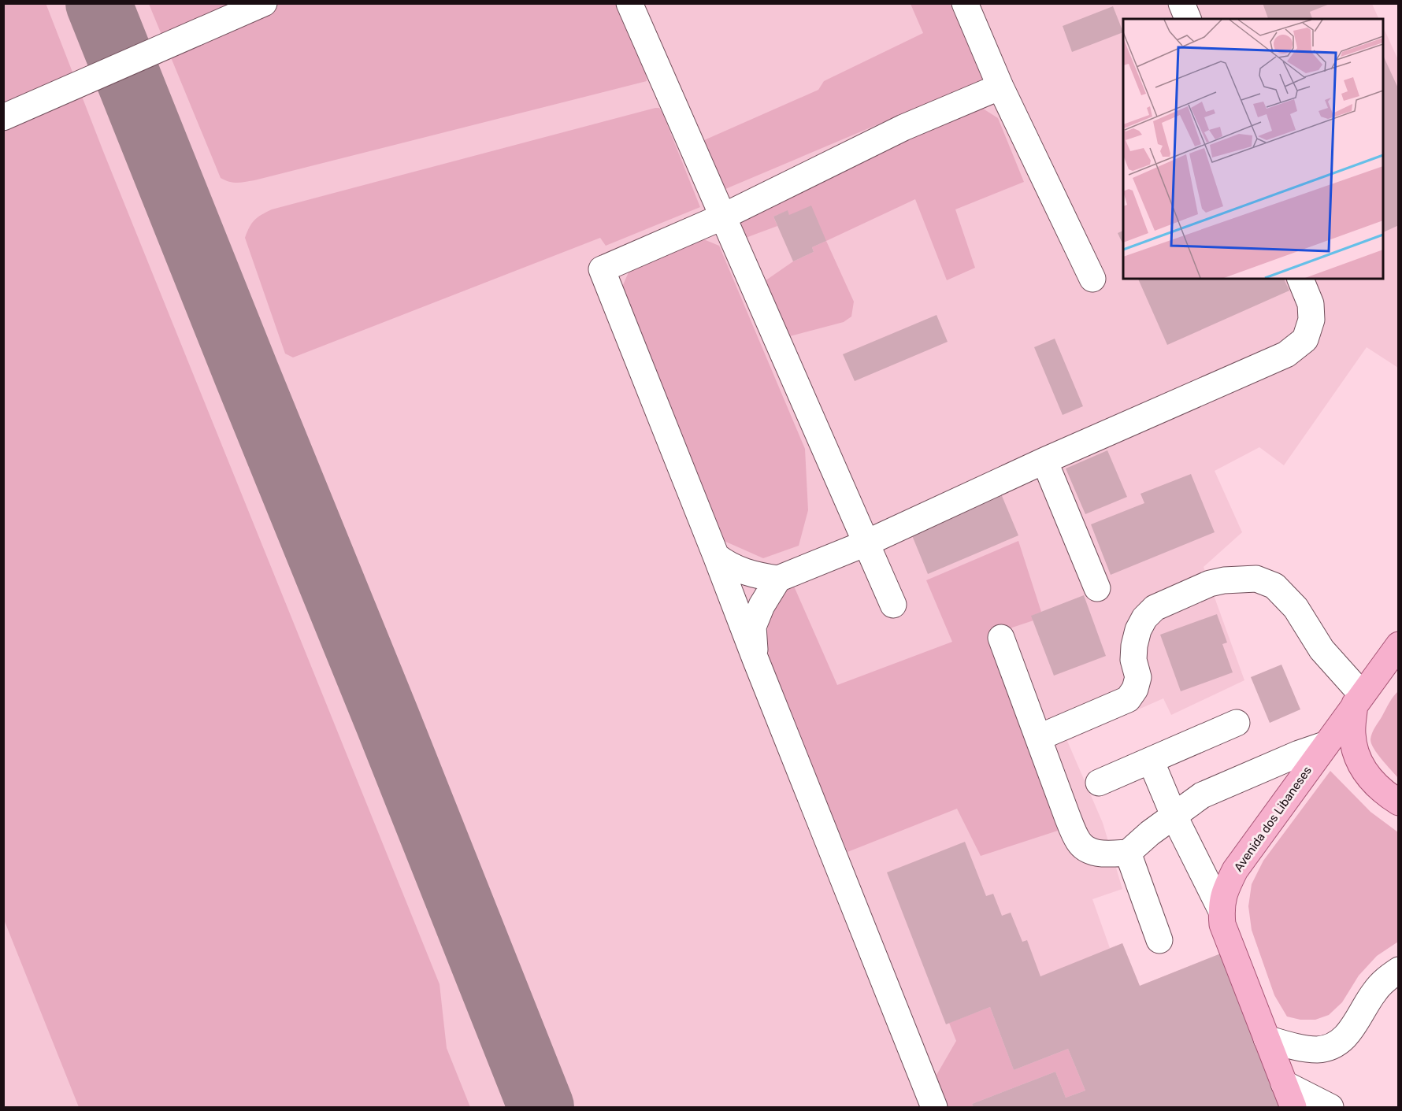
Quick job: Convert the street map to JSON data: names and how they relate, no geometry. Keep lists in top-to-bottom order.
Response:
{
  "streets": {
    "main road": ["Avenida dos Libaneses"]
  }
}
